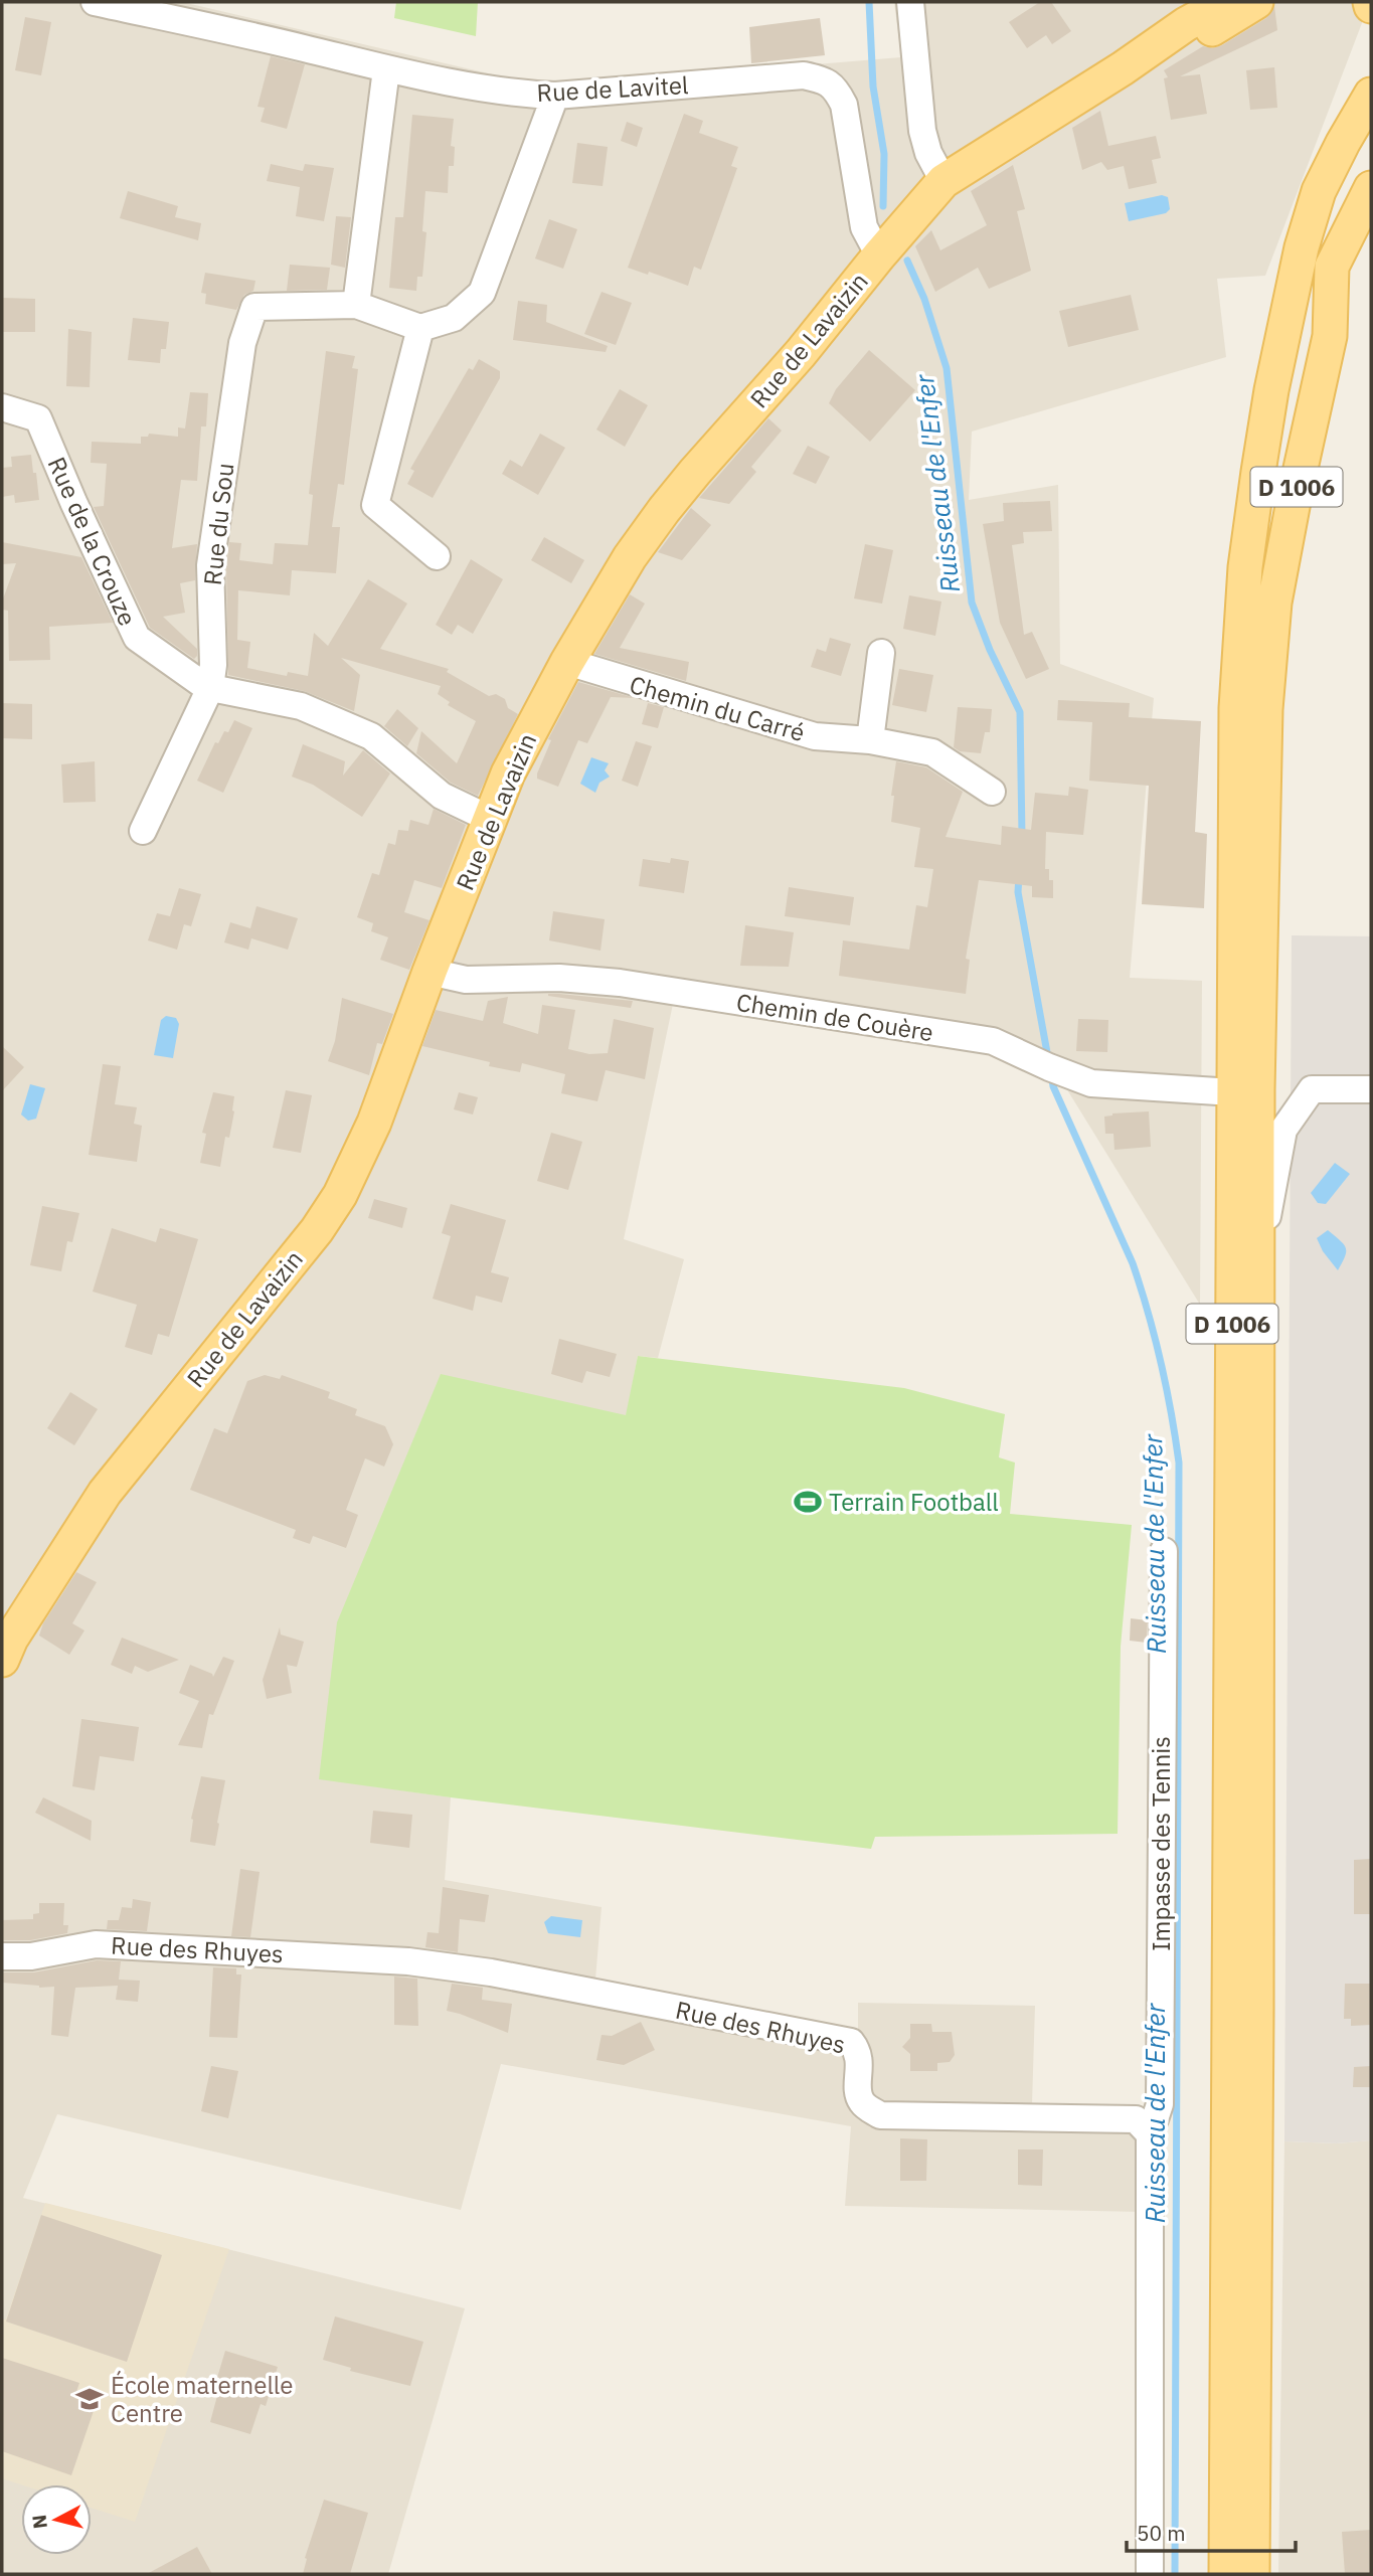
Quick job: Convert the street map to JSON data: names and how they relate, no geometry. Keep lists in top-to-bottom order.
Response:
{
  "streets": {
    "main road": ["Rue de Lavaizin", "D 1006"],
    "street": [
      "Rue de Lavitel",
      "Rue du Sou",
      "Rue de la Crouze",
      "Chemin du Carré",
      "Chemin de Couère",
      "Impasse des Tennis",
      "Rue des Rhuyes"
    ]
  },
  "crossings": [
    ["Rue de Lavitel", "Rue de Lavaizin"],
    ["Rue de Lavaizin", "Rue de la Crouze"],
    ["Rue de Lavaizin", "Chemin du Carré"],
    ["Rue de Lavaizin", "Chemin de Couère"],
    ["D 1006", "Chemin de Couère"],
    ["Rue du Sou", "Rue de la Crouze"],
    ["Impasse des Tennis", "Rue des Rhuyes"]
  ],
  "water": ["Ruisseau de l'Enfer"],
  "places": {
    "sports": ["Terrain Football"],
    "school or university": ["École maternelle Centre"]
  },
  "scale_bar": "50 m",
  "north": "left"
}
